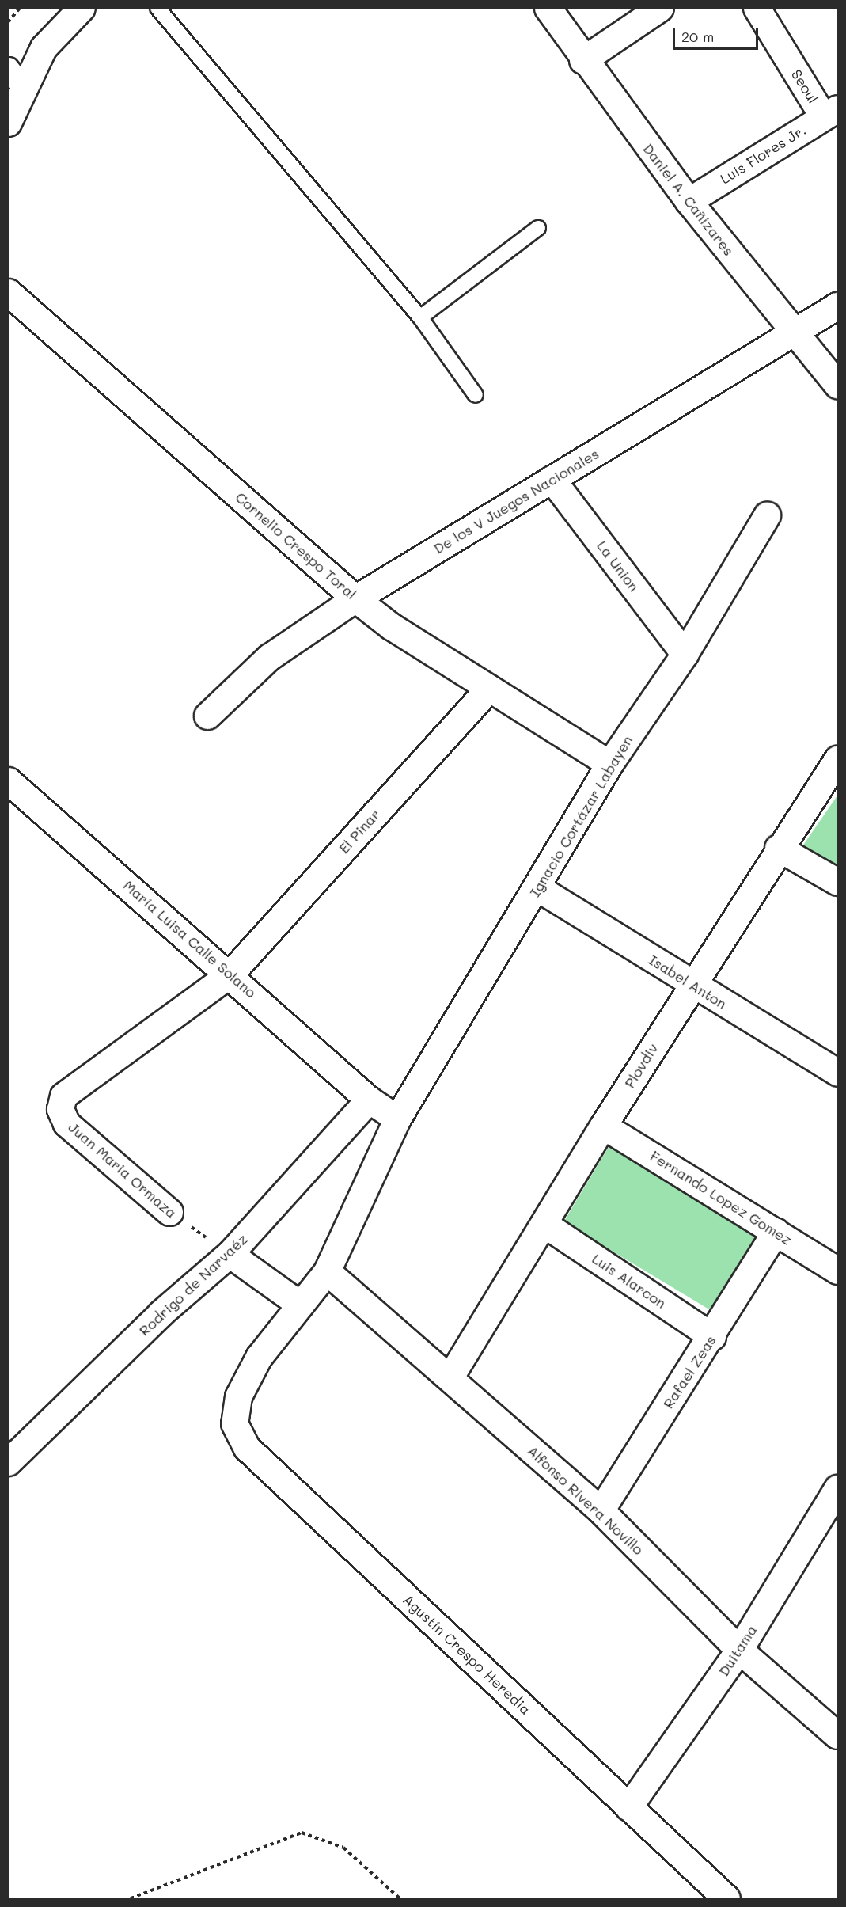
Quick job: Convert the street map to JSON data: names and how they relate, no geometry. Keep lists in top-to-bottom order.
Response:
{
  "streets": {
    "street": [
      "Seoul",
      "Luis Flores Jr.",
      "Daniel A. Cañizares",
      "De los V Juegos Nacionales",
      "Cornelio Crespo Toral",
      "La Union",
      "Ignacio Cortázar Labayen",
      "El Pinar",
      "María Luisa Calle Solano",
      "Isabel Anton",
      "Plovdiv",
      "Juan Maria Ormaza",
      "Fernando Lopez Gomez",
      "Luis Alarcon",
      "Rodrigo de Narvaéz",
      "Rafael Zeas",
      "Alfonso Rivera Novillo",
      "Duitama",
      "Agustín Crespo Heredia"
    ]
  },
  "crossings": [
    ["Seoul", "Luis Flores Jr."],
    ["Luis Flores Jr.", "Daniel A. Cañizares"],
    ["Daniel A. Cañizares", "De los V Juegos Nacionales"],
    ["De los V Juegos Nacionales", "Cornelio Crespo Toral"],
    ["De los V Juegos Nacionales", "La Union"],
    ["Cornelio Crespo Toral", "Ignacio Cortázar Labayen"],
    ["Cornelio Crespo Toral", "El Pinar"],
    ["La Union", "Ignacio Cortázar Labayen"],
    ["Ignacio Cortázar Labayen", "Isabel Anton"],
    ["Ignacio Cortázar Labayen", "Alfonso Rivera Novillo"],
    ["Ignacio Cortázar Labayen", "Agustín Crespo Heredia"],
    ["El Pinar", "María Luisa Calle Solano"],
    ["El Pinar", "Juan Maria Ormaza"],
    ["María Luisa Calle Solano", "Juan Maria Ormaza"],
    ["María Luisa Calle Solano", "Rodrigo de Narvaéz"],
    ["Isabel Anton", "Plovdiv"],
    ["Plovdiv", "Fernando Lopez Gomez"],
    ["Plovdiv", "Luis Alarcon"],
    ["Plovdiv", "Alfonso Rivera Novillo"],
    ["Juan Maria Ormaza", "Rodrigo de Narvaéz"],
    ["Fernando Lopez Gomez", "Rafael Zeas"],
    ["Luis Alarcon", "Rafael Zeas"],
    ["Rafael Zeas", "Alfonso Rivera Novillo"],
    ["Alfonso Rivera Novillo", "Duitama"],
    ["Duitama", "Agustín Crespo Heredia"]
  ],
  "scale_bar": "20 m"
}
